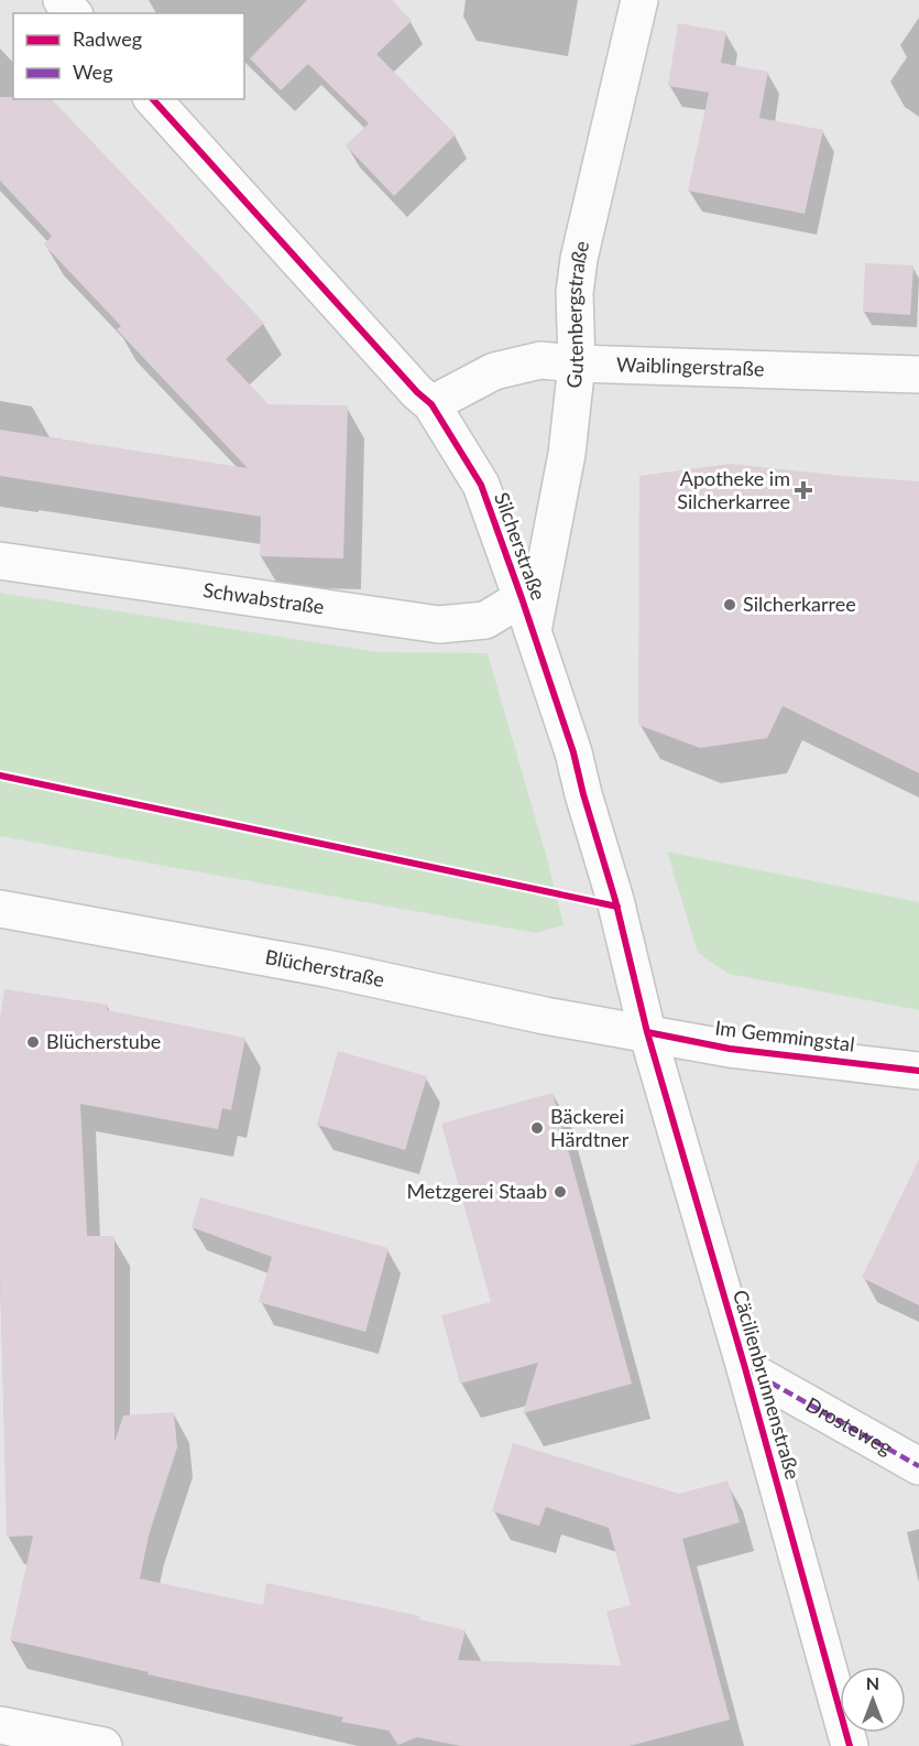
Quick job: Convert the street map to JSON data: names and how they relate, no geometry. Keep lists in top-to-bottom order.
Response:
{
  "streets": {
    "street": [
      "Gutenbergstraße",
      "Waiblingerstraße",
      "Silcherstraße",
      "Schwabstraße",
      "Blücherstraße",
      "Im Gemmingstal",
      "Cäcilienbrunnenstraße",
      "Drosteweg"
    ]
  },
  "crossings": [
    ["Gutenbergstraße", "Waiblingerstraße"],
    ["Gutenbergstraße", "Silcherstraße"],
    ["Gutenbergstraße", "Schwabstraße"],
    ["Waiblingerstraße", "Silcherstraße"],
    ["Silcherstraße", "Schwabstraße"],
    ["Silcherstraße", "Blücherstraße"],
    ["Silcherstraße", "Im Gemmingstal"],
    ["Silcherstraße", "Cäcilienbrunnenstraße"],
    ["Blücherstraße", "Im Gemmingstal"],
    ["Blücherstraße", "Cäcilienbrunnenstraße"],
    ["Im Gemmingstal", "Cäcilienbrunnenstraße"],
    ["Cäcilienbrunnenstraße", "Drosteweg"]
  ],
  "places": {
    "health": ["Apotheke im Silcherkarree"],
    "other": [
      "Silcherkarree",
      "Blücherstube",
      "Bäckerei Härdtner",
      "Metzgerei Staab"
    ]
  },
  "legend": ["Radweg", "Weg"],
  "north": "top"
}
